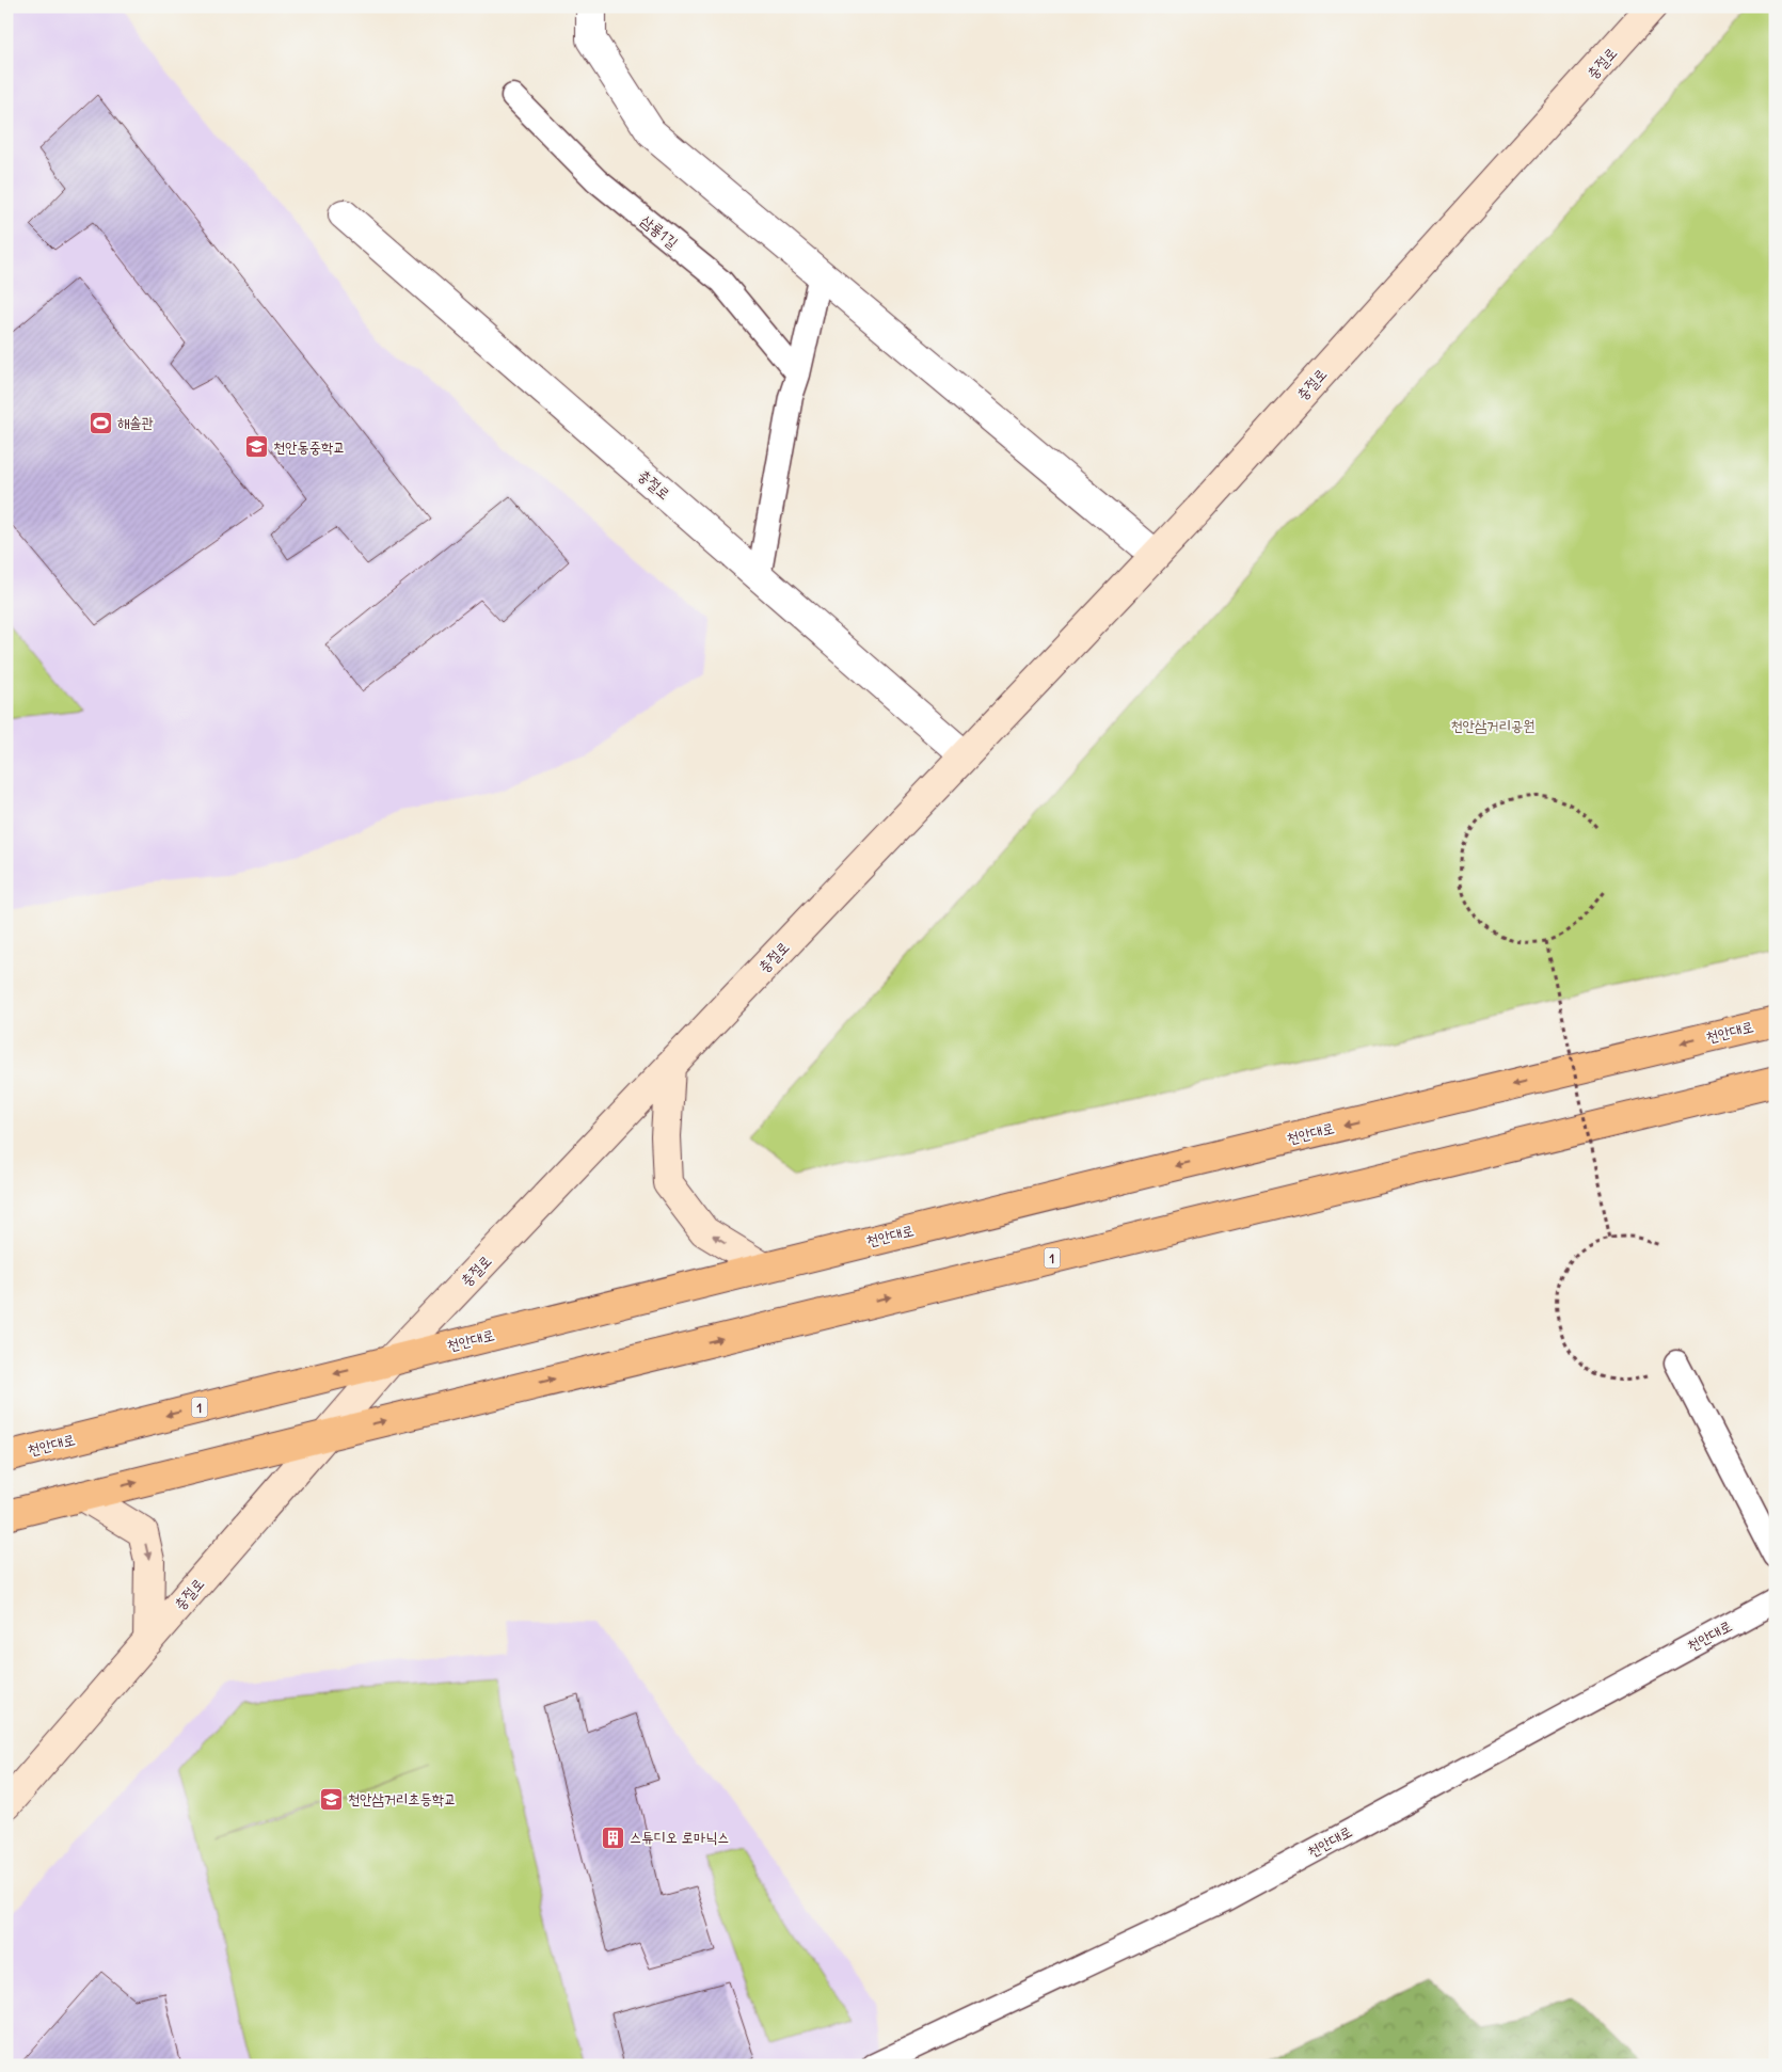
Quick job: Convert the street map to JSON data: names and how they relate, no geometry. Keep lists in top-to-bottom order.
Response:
{
  "streets": {
    "main road": ["천안대로", "1"],
    "street": ["충절로"],
    "lane": ["삼룡1길"]
  },
  "crossings": [
    ["충절로", "천안대로"],
    ["충절로", "1"]
  ],
  "parks": ["천안삼거리공원"],
  "places": {
    "sports": ["해솔관"],
    "school or university": ["천안동중학교", "천안삼거리초등학교"],
    "building": ["스튜디오 로마닉스"]
  }
}
